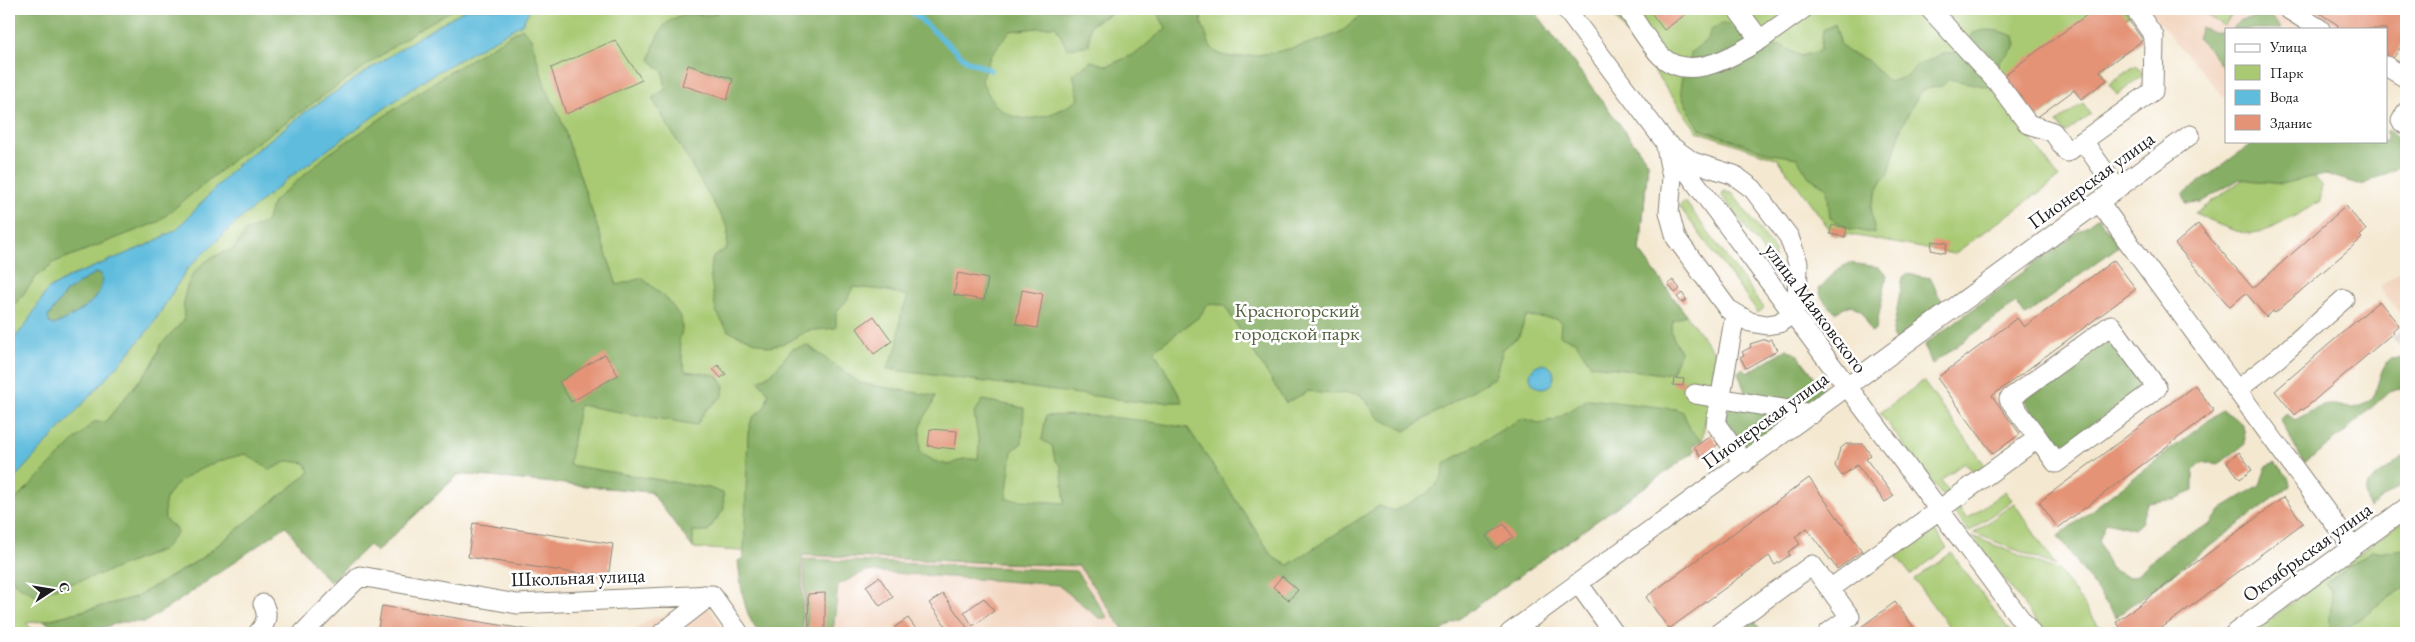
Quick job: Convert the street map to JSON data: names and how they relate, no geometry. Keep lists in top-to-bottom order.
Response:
{
  "streets": {
    "street": [
      "Пионерская улица",
      "улица Маяковского",
      "Октябрьская улица",
      "Школьная улица"
    ]
  },
  "crossings": [
    ["Пионерская улица", "улица Маяковского"]
  ],
  "parks": ["Красногорский городской парк"],
  "legend": [
    "Улица",
    "Парк",
    "Вода",
    "Здание"
  ],
  "north": "right"
}
